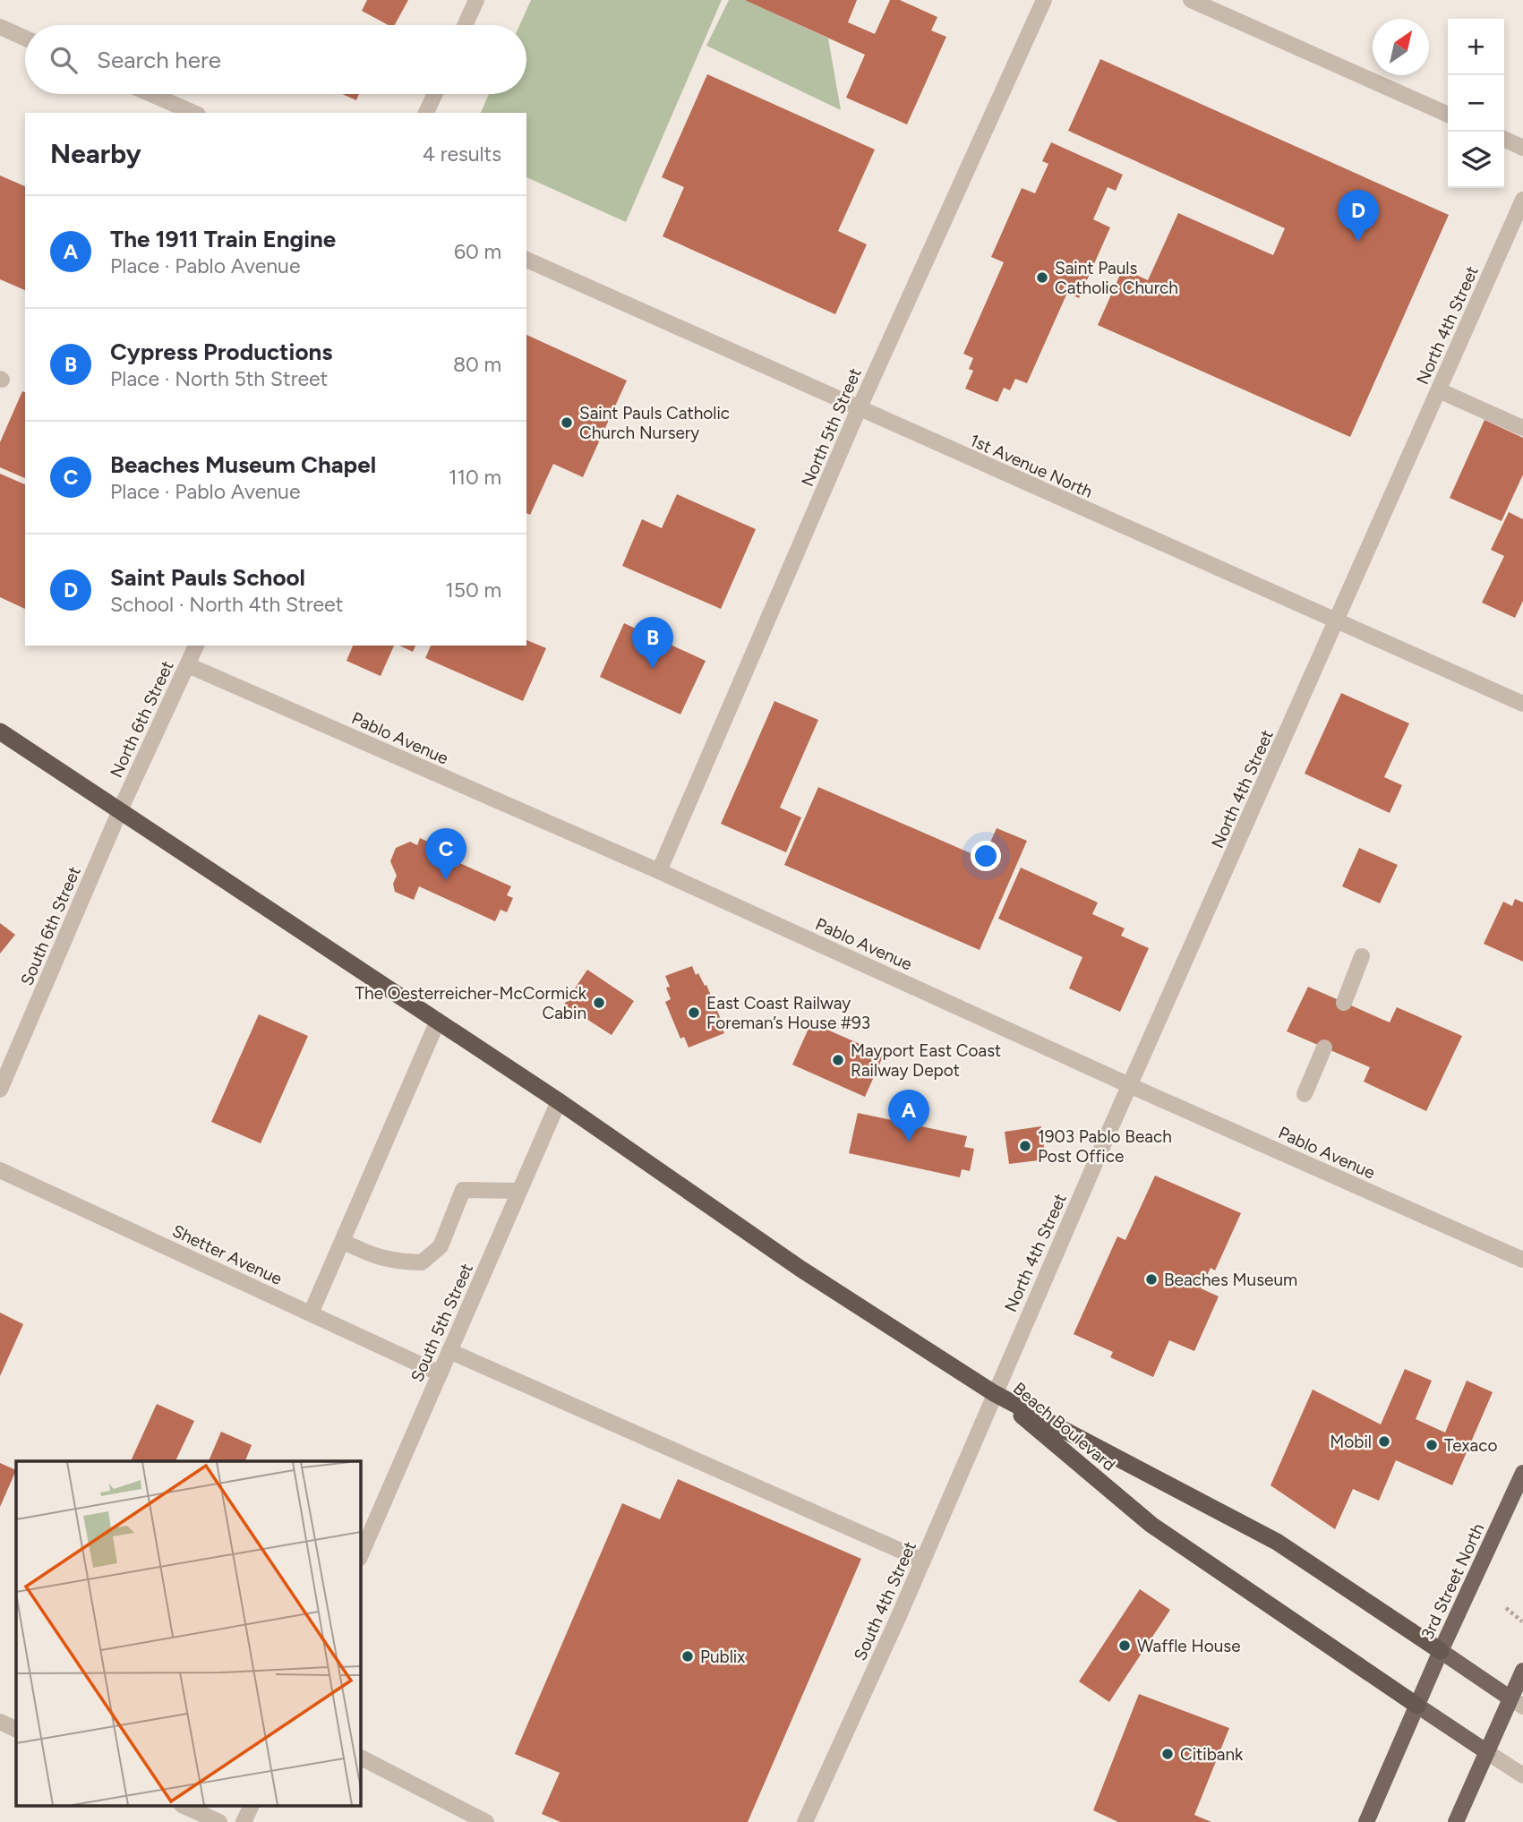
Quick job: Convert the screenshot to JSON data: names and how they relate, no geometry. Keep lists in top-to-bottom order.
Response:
{
  "streets": {
    "highway": ["Beach Boulevard"],
    "main road": ["3rd Street North"],
    "street": [
      "North 4th Street",
      "North 5th Street",
      "1st Avenue North",
      "North 6th Street",
      "Pablo Avenue",
      "South 6th Street",
      "Shetter Avenue",
      "South 5th Street",
      "South 4th Street"
    ]
  },
  "crossings": [
    ["North 4th Street", "1st Avenue North"],
    ["North 4th Street", "Pablo Avenue"],
    ["North 4th Street", "Beach Boulevard"],
    ["North 4th Street", "South 4th Street"],
    ["North 5th Street", "1st Avenue North"],
    ["North 5th Street", "Pablo Avenue"],
    ["North 6th Street", "Pablo Avenue"],
    ["North 6th Street", "South 6th Street"],
    ["Shetter Avenue", "South 5th Street"],
    ["Beach Boulevard", "3rd Street North"],
    ["Beach Boulevard", "South 4th Street"]
  ],
  "places": [
    "Saint Pauls Catholic Church",
    "Saint Pauls Catholic Church Nursery",
    "The Oesterreicher-McCormick Cabin",
    "East Coast Railway Foreman’s House #93",
    "Mayport East Coast Railway Depot",
    "1903 Pablo Beach Post Office",
    "Beaches Museum",
    "Mobil",
    "Texaco",
    "Waffle House",
    "Publix",
    "Citibank"
  ],
  "north": "top right",
  "page": {
    "map_buttons": ["+", "−"],
    "search": "Search here",
    "heading": ["Nearby", "4 results"],
    "pins": [
      "D",
      "B",
      "C",
      "A"
    ],
    "list": [
      {
        "mark": "A",
        "name": "The 1911 Train Engine",
        "note": "Place · Pablo Avenue",
        "value": "60 m"
      },
      {
        "mark": "B",
        "name": "Cypress Productions",
        "note": "Place · North 5th Street",
        "value": "80 m"
      },
      {
        "mark": "C",
        "name": "Beaches Museum Chapel",
        "note": "Place · Pablo Avenue",
        "value": "110 m"
      },
      {
        "mark": "D",
        "name": "Saint Pauls School",
        "note": "School · North 4th Street",
        "value": "150 m"
      }
    ]
  }
}
